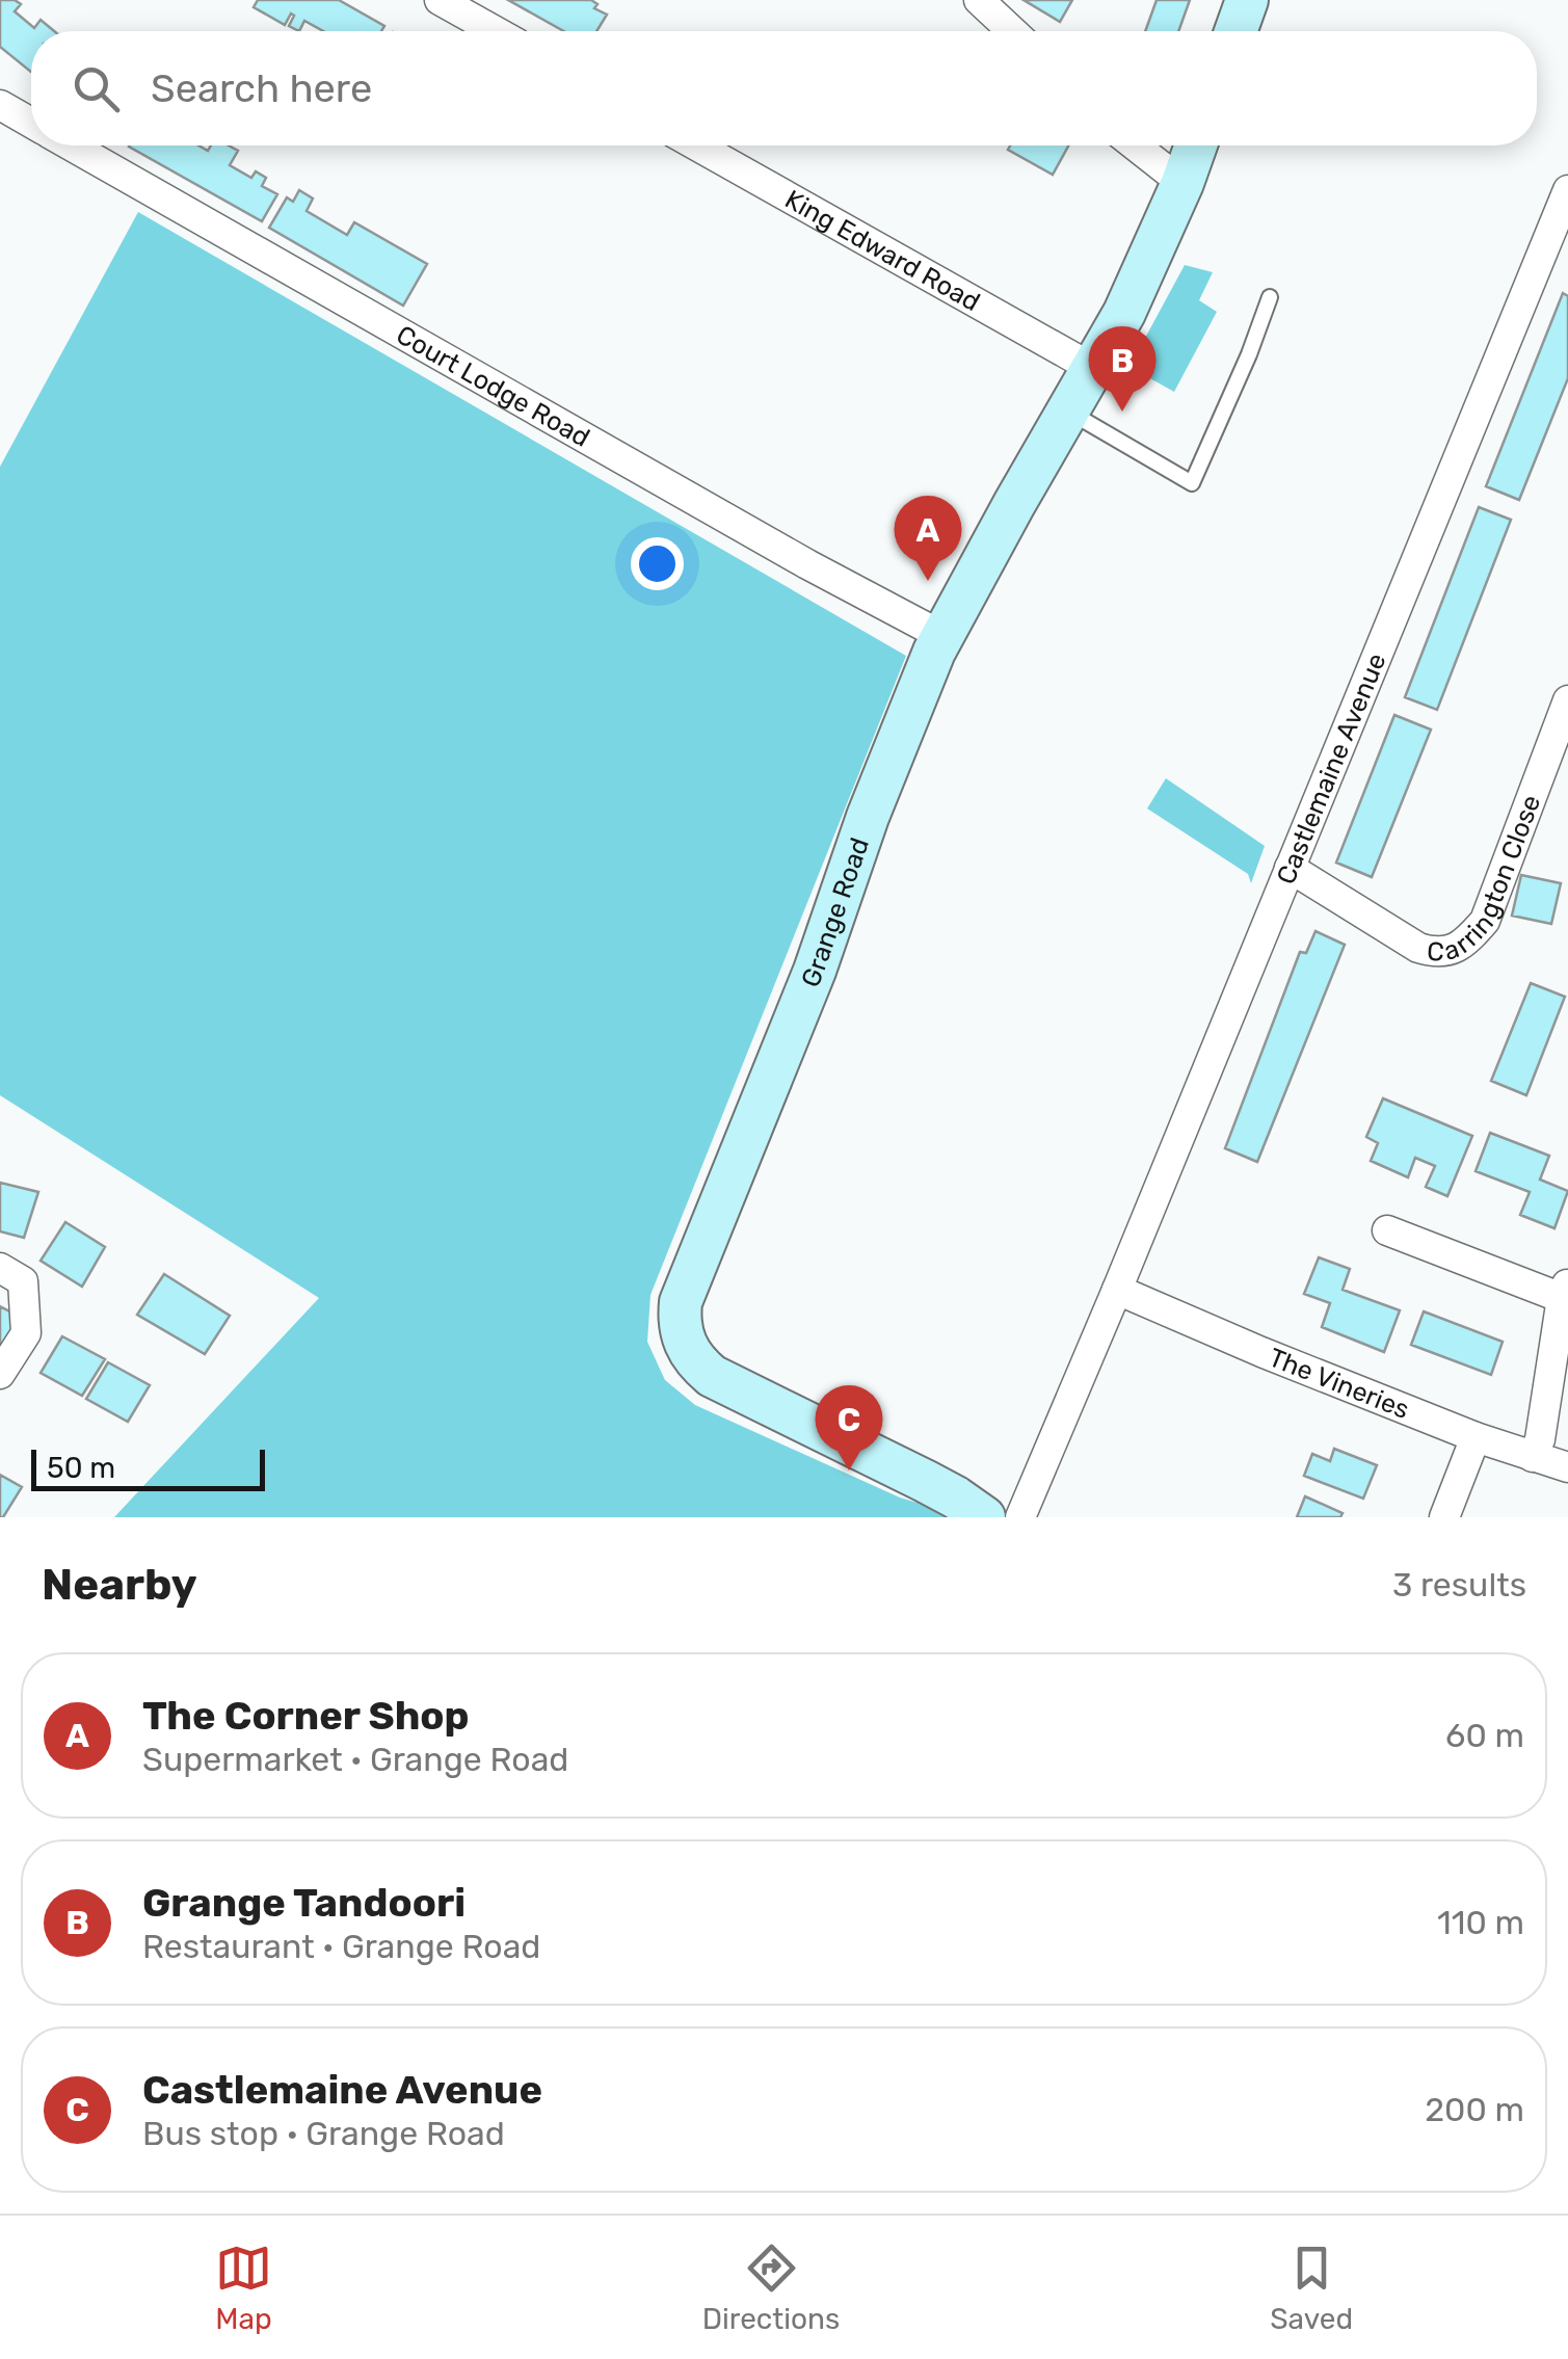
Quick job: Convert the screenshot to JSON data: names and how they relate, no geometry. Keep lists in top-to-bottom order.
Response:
{
  "streets": {
    "street": [
      "King Edward Road",
      "Court Lodge Road",
      "Castlemaine Avenue",
      "Carrington Close",
      "Grange Road",
      "The Vineries"
    ]
  },
  "crossings": [
    ["King Edward Road", "Grange Road"],
    ["Court Lodge Road", "Grange Road"],
    ["Castlemaine Avenue", "Carrington Close"],
    ["Castlemaine Avenue", "The Vineries"]
  ],
  "scale_bar": "50 m",
  "page": {
    "search": "Search here",
    "pins": ["B", "A", "C"],
    "scale": "50 m",
    "heading": ["Nearby", "3 results"],
    "list": [
      {
        "mark": "A",
        "name": "The Corner Shop",
        "note": "Supermarket · Grange Road",
        "value": "60 m"
      },
      {
        "mark": "B",
        "name": "Grange Tandoori",
        "note": "Restaurant · Grange Road",
        "value": "110 m"
      },
      {
        "mark": "C",
        "name": "Castlemaine Avenue",
        "note": "Bus stop · Grange Road",
        "value": "200 m"
      }
    ],
    "nav": ["Map", "Directions", "Saved"]
  }
}
